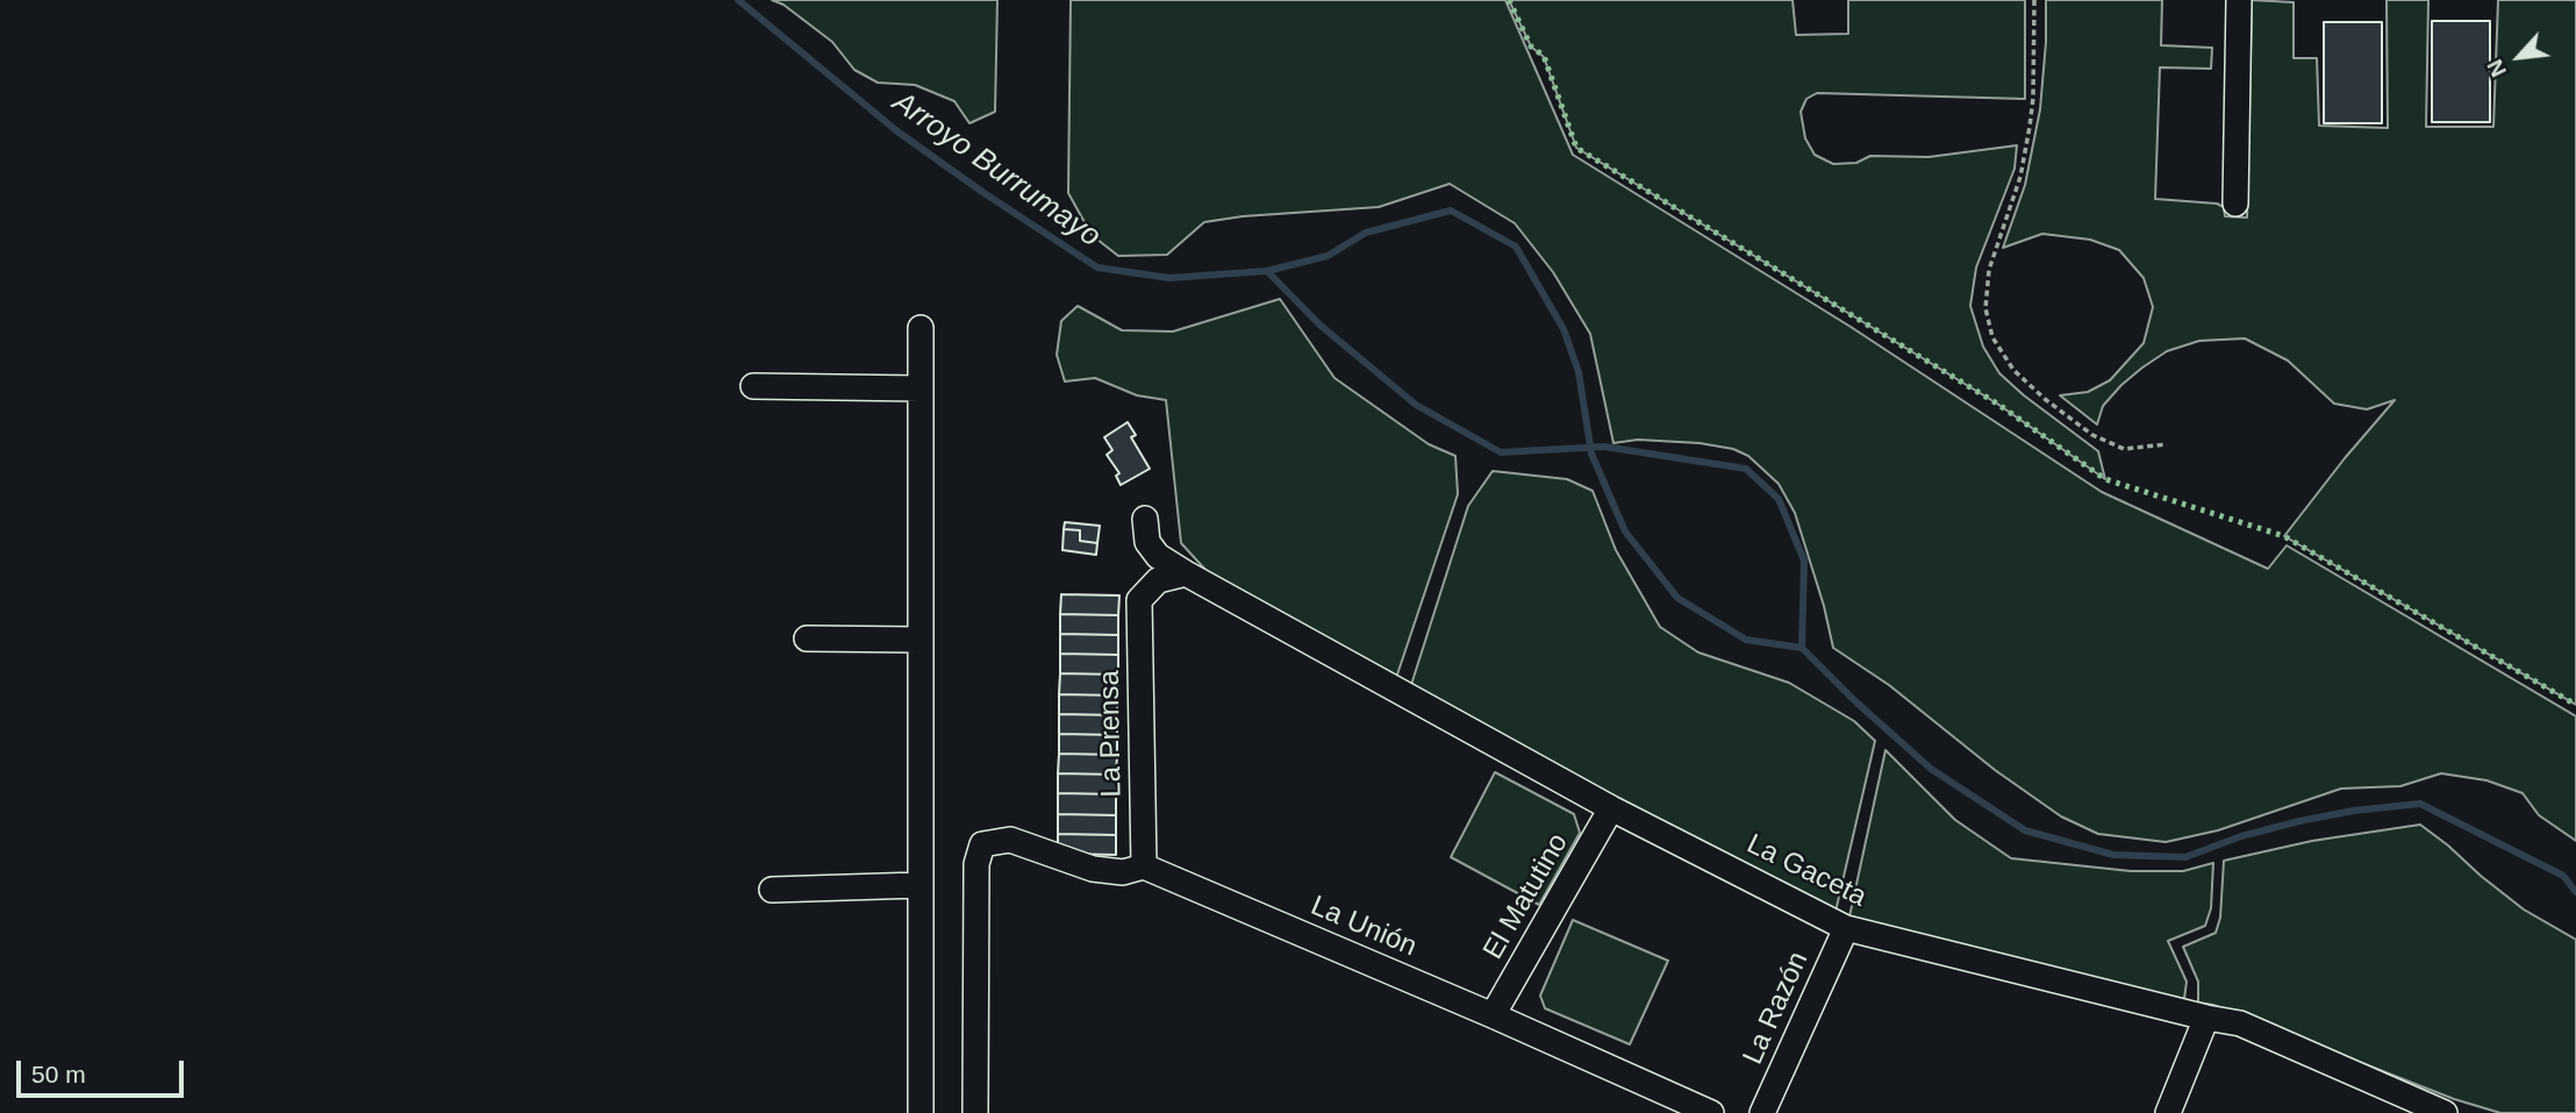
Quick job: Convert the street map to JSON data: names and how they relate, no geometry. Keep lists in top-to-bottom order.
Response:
{
  "streets": {
    "street": [
      "La Prensa",
      "La Gaceta",
      "El Matutino",
      "La Unión",
      "La Razón"
    ]
  },
  "crossings": [
    ["La Prensa", "La Gaceta"],
    ["La Prensa", "La Unión"],
    ["La Gaceta", "El Matutino"],
    ["La Gaceta", "La Razón"],
    ["El Matutino", "La Unión"]
  ],
  "water": ["Arroyo Burrumayo"],
  "scale_bar": "50 m",
  "north": "bottom left"
}
